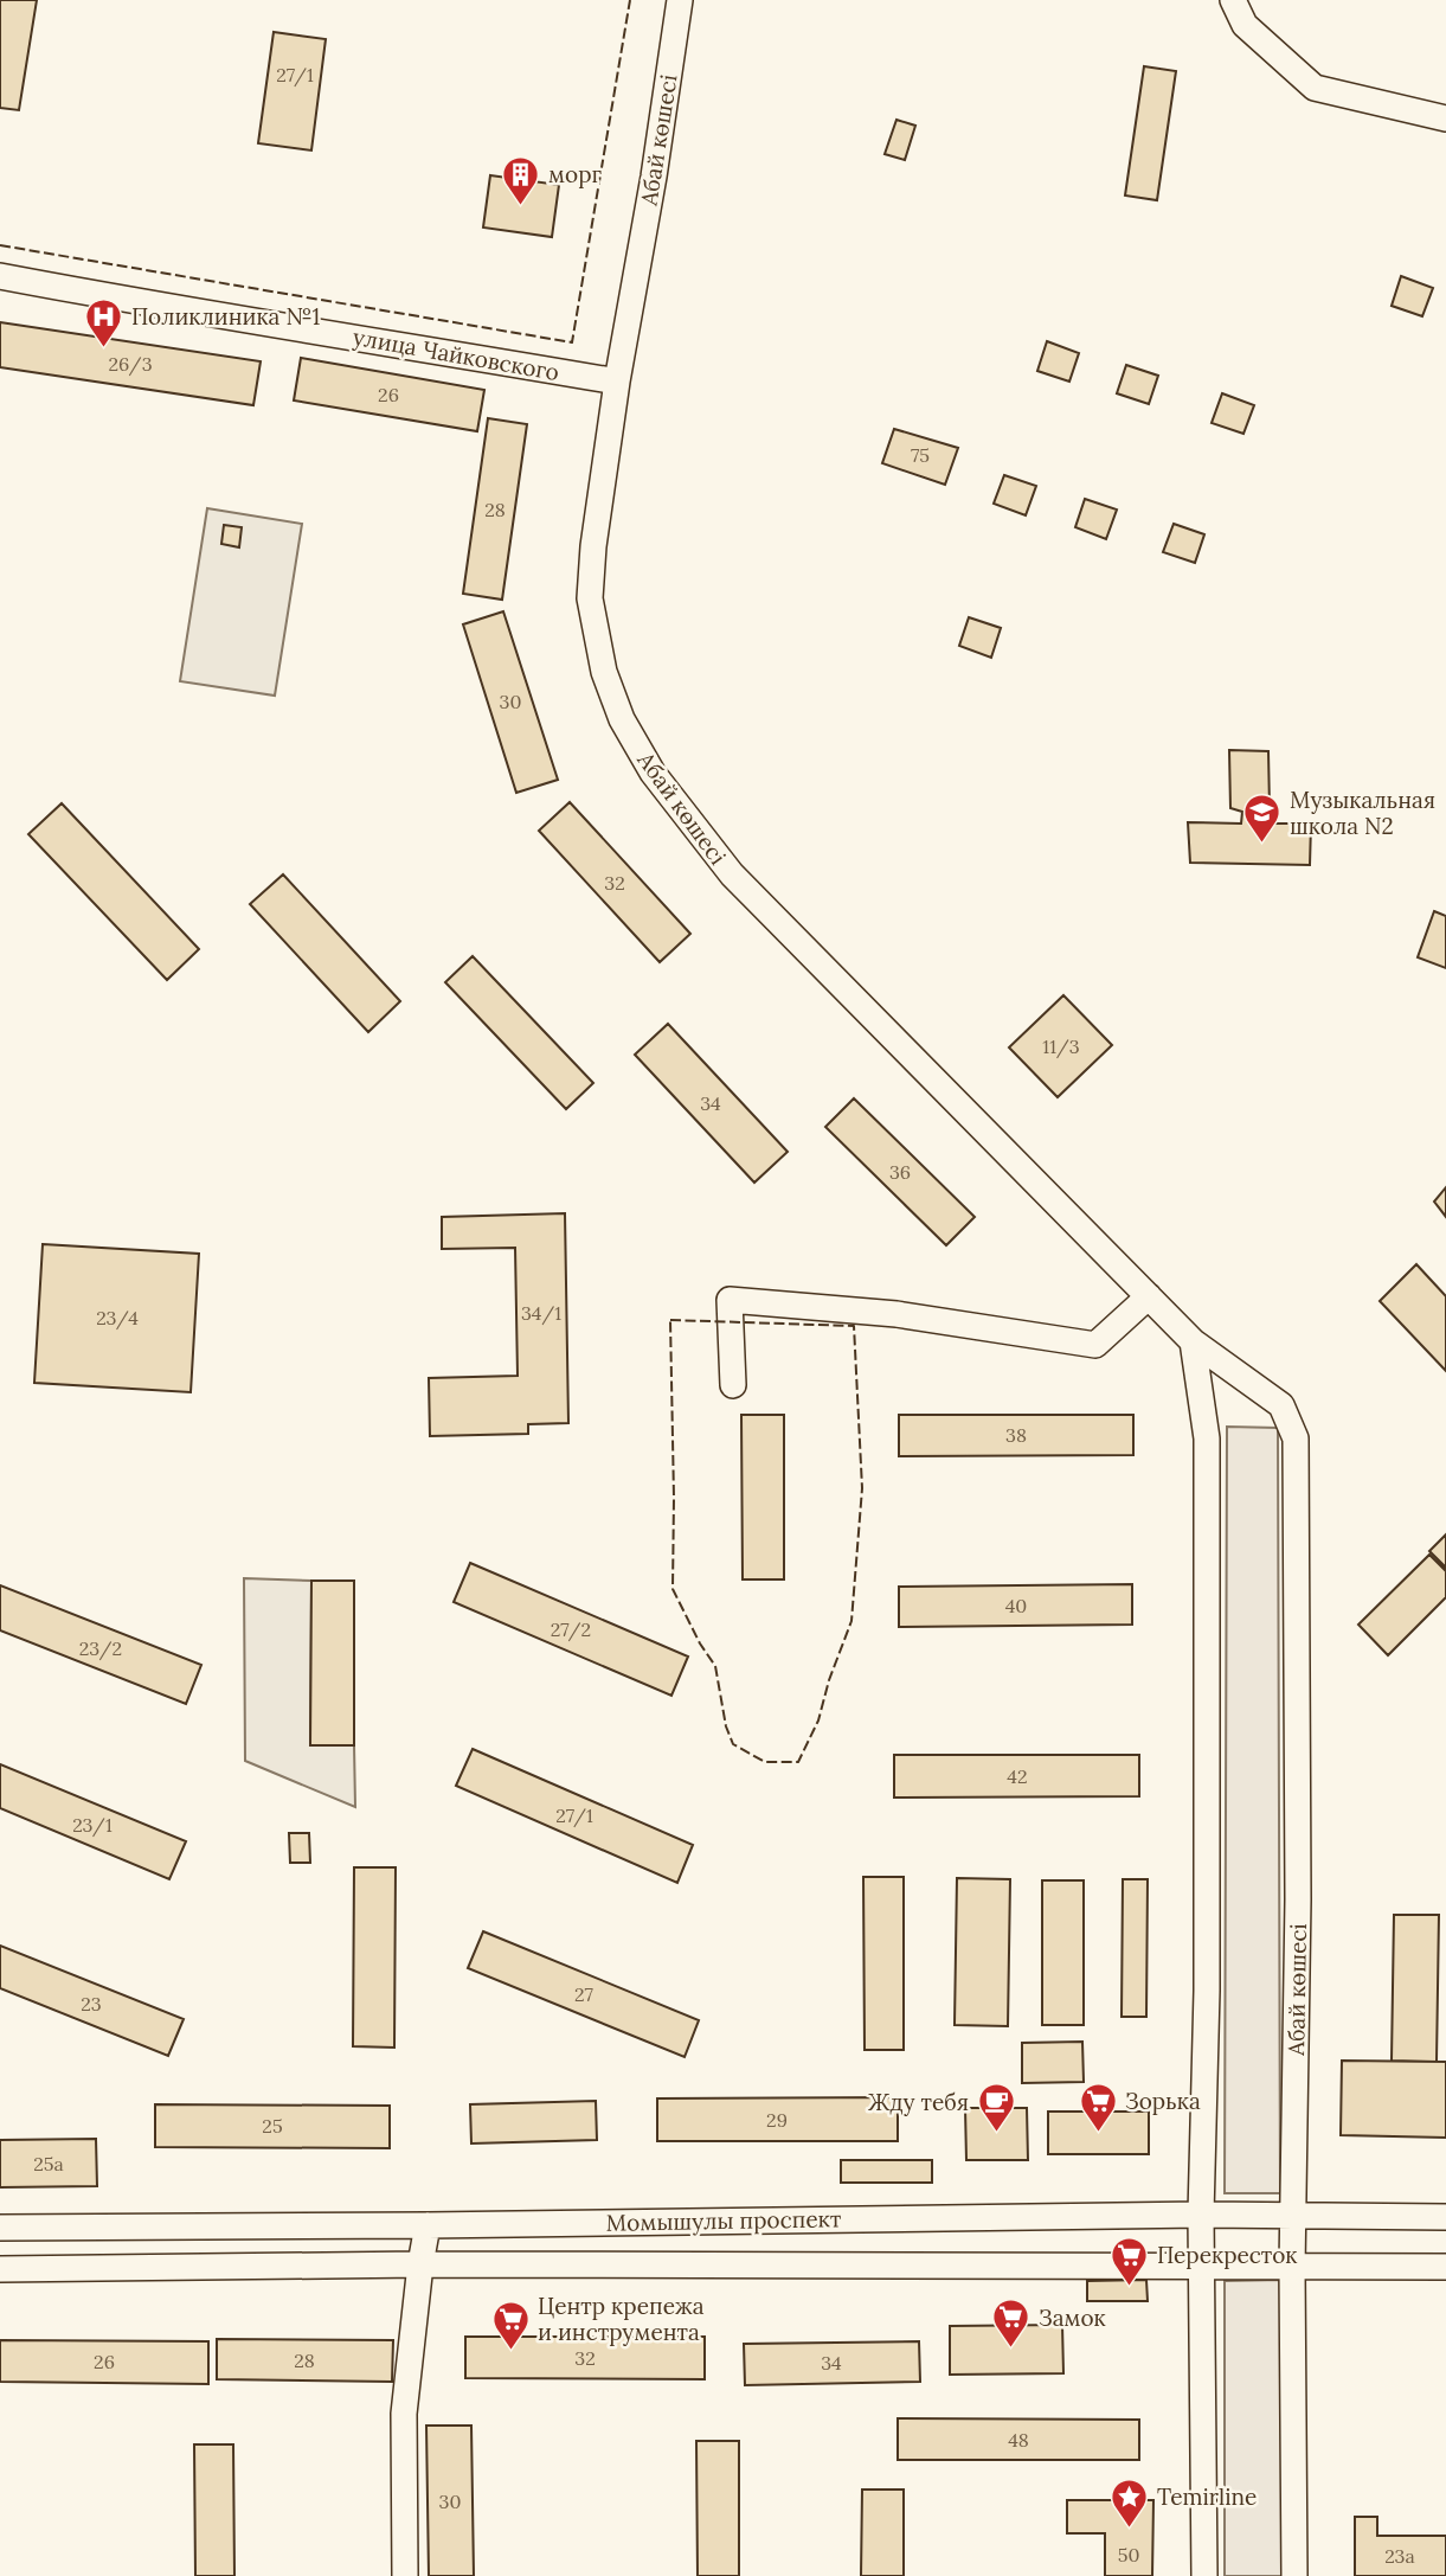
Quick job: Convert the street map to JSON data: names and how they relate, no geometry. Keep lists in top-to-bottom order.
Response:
{
  "streets": {
    "street": ["Абай көшесі", "улица Чайковского", "Момышулы проспект"]
  },
  "crossings": [
    ["Абай көшесі", "улица Чайковского"],
    ["Абай көшесі", "Момышулы проспект"]
  ],
  "places": {
    "building": ["морг"],
    "hospital": ["Поликлиника №1"],
    "school or university": ["Музыкальная школа N2"],
    "supermarket": [
      "Зорька",
      "Перекресток",
      "Замок",
      "Центр крепежа и инструмента"
    ],
    "cafe": ["Жду тебя"],
    "place": ["Temirline"]
  },
  "house_numbers": [
    "27/1",
    "26/3",
    "26",
    "75",
    "28",
    "30",
    "32",
    "11/3",
    "34",
    "36",
    "34/1",
    "23/4",
    "38",
    "40",
    "27/2",
    "23/2",
    "42",
    "27/1",
    "23/1",
    "27",
    "23",
    "29",
    "25",
    "25а",
    "32",
    "28",
    "26",
    "34",
    "48",
    "30",
    "50",
    "23а"
  ]
}
